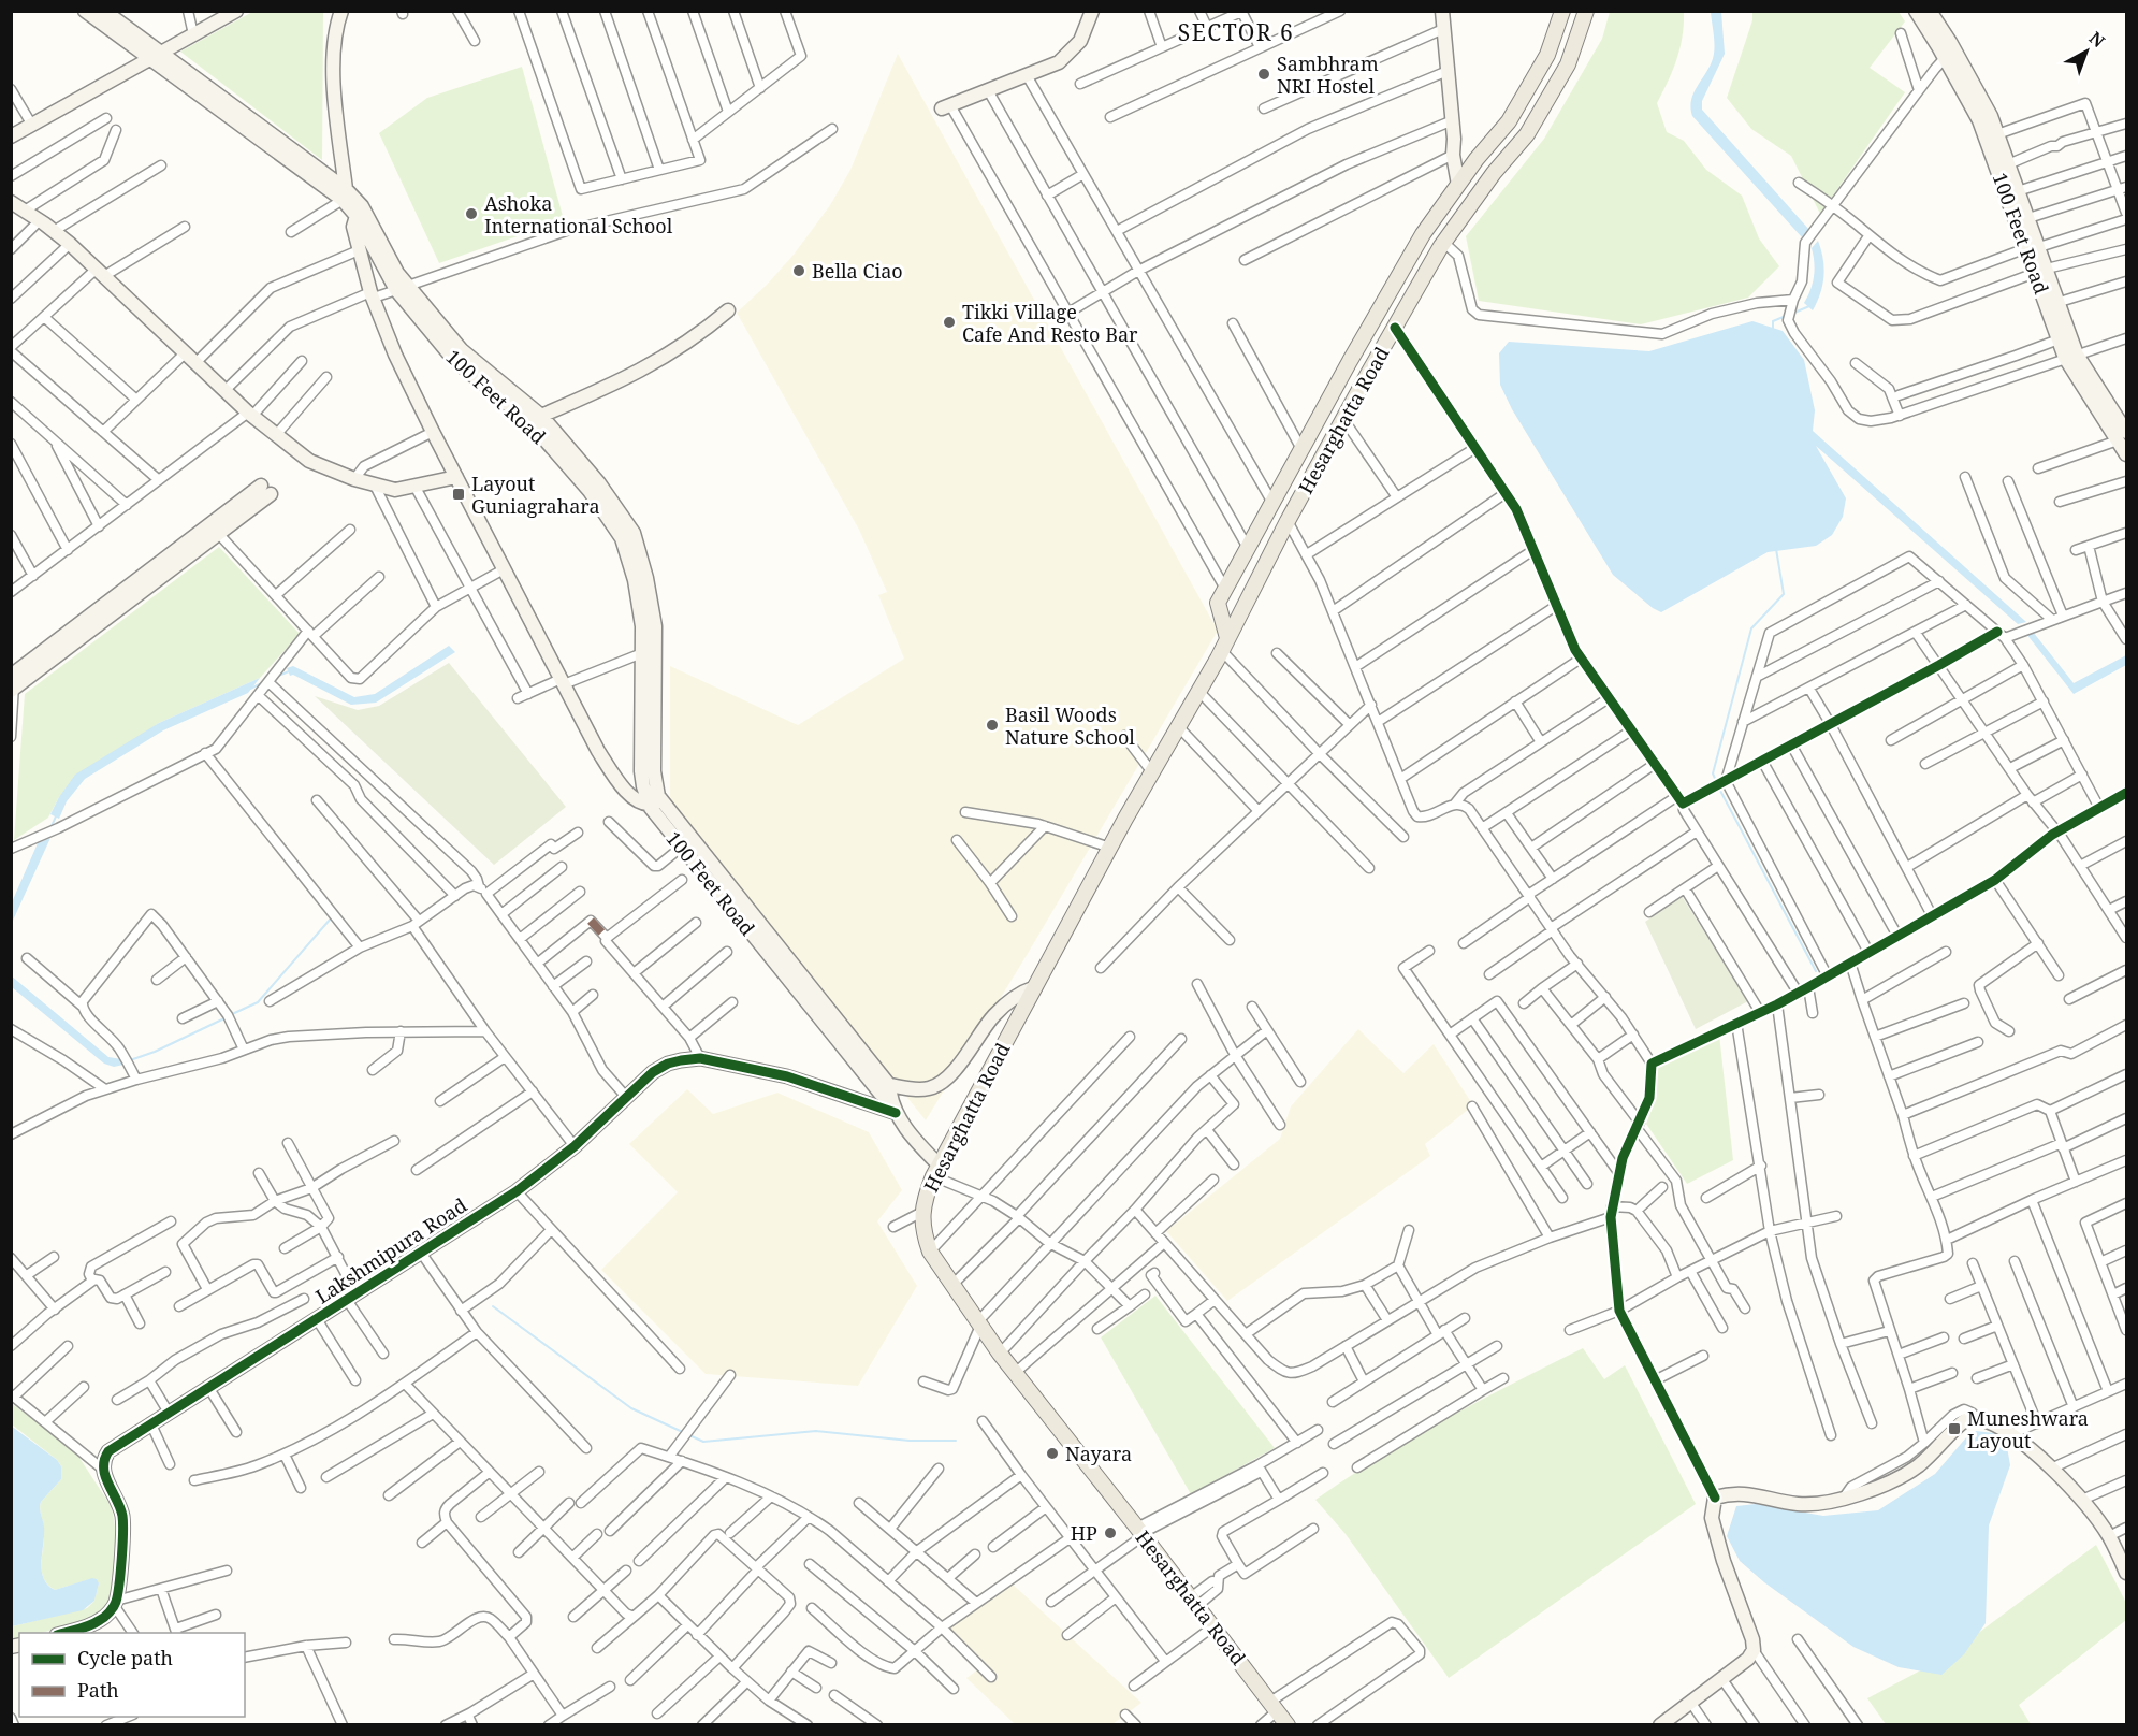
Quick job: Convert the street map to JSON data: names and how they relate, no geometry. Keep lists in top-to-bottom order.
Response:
{
  "streets": {
    "main road": ["Hesarghatta Road"],
    "street": ["100 Feet Road", "Lakshmipura Road"]
  },
  "crossings": [
    ["100 Feet Road", "Hesarghatta Road"],
    ["100 Feet Road", "Lakshmipura Road"]
  ],
  "districts": ["SECTOR 6"],
  "places": {
    "other": [
      "Sambhram NRI Hostel",
      "Ashoka International School",
      "Bella Ciao",
      "Tikki Village Cafe And Resto Bar",
      "Basil Woods Nature School",
      "Nayara",
      "HP"
    ],
    "transit": ["Layout Guniagrahara", "Muneshwara Layout"]
  },
  "legend": ["Cycle path", "Path"],
  "north": "top right"
}
